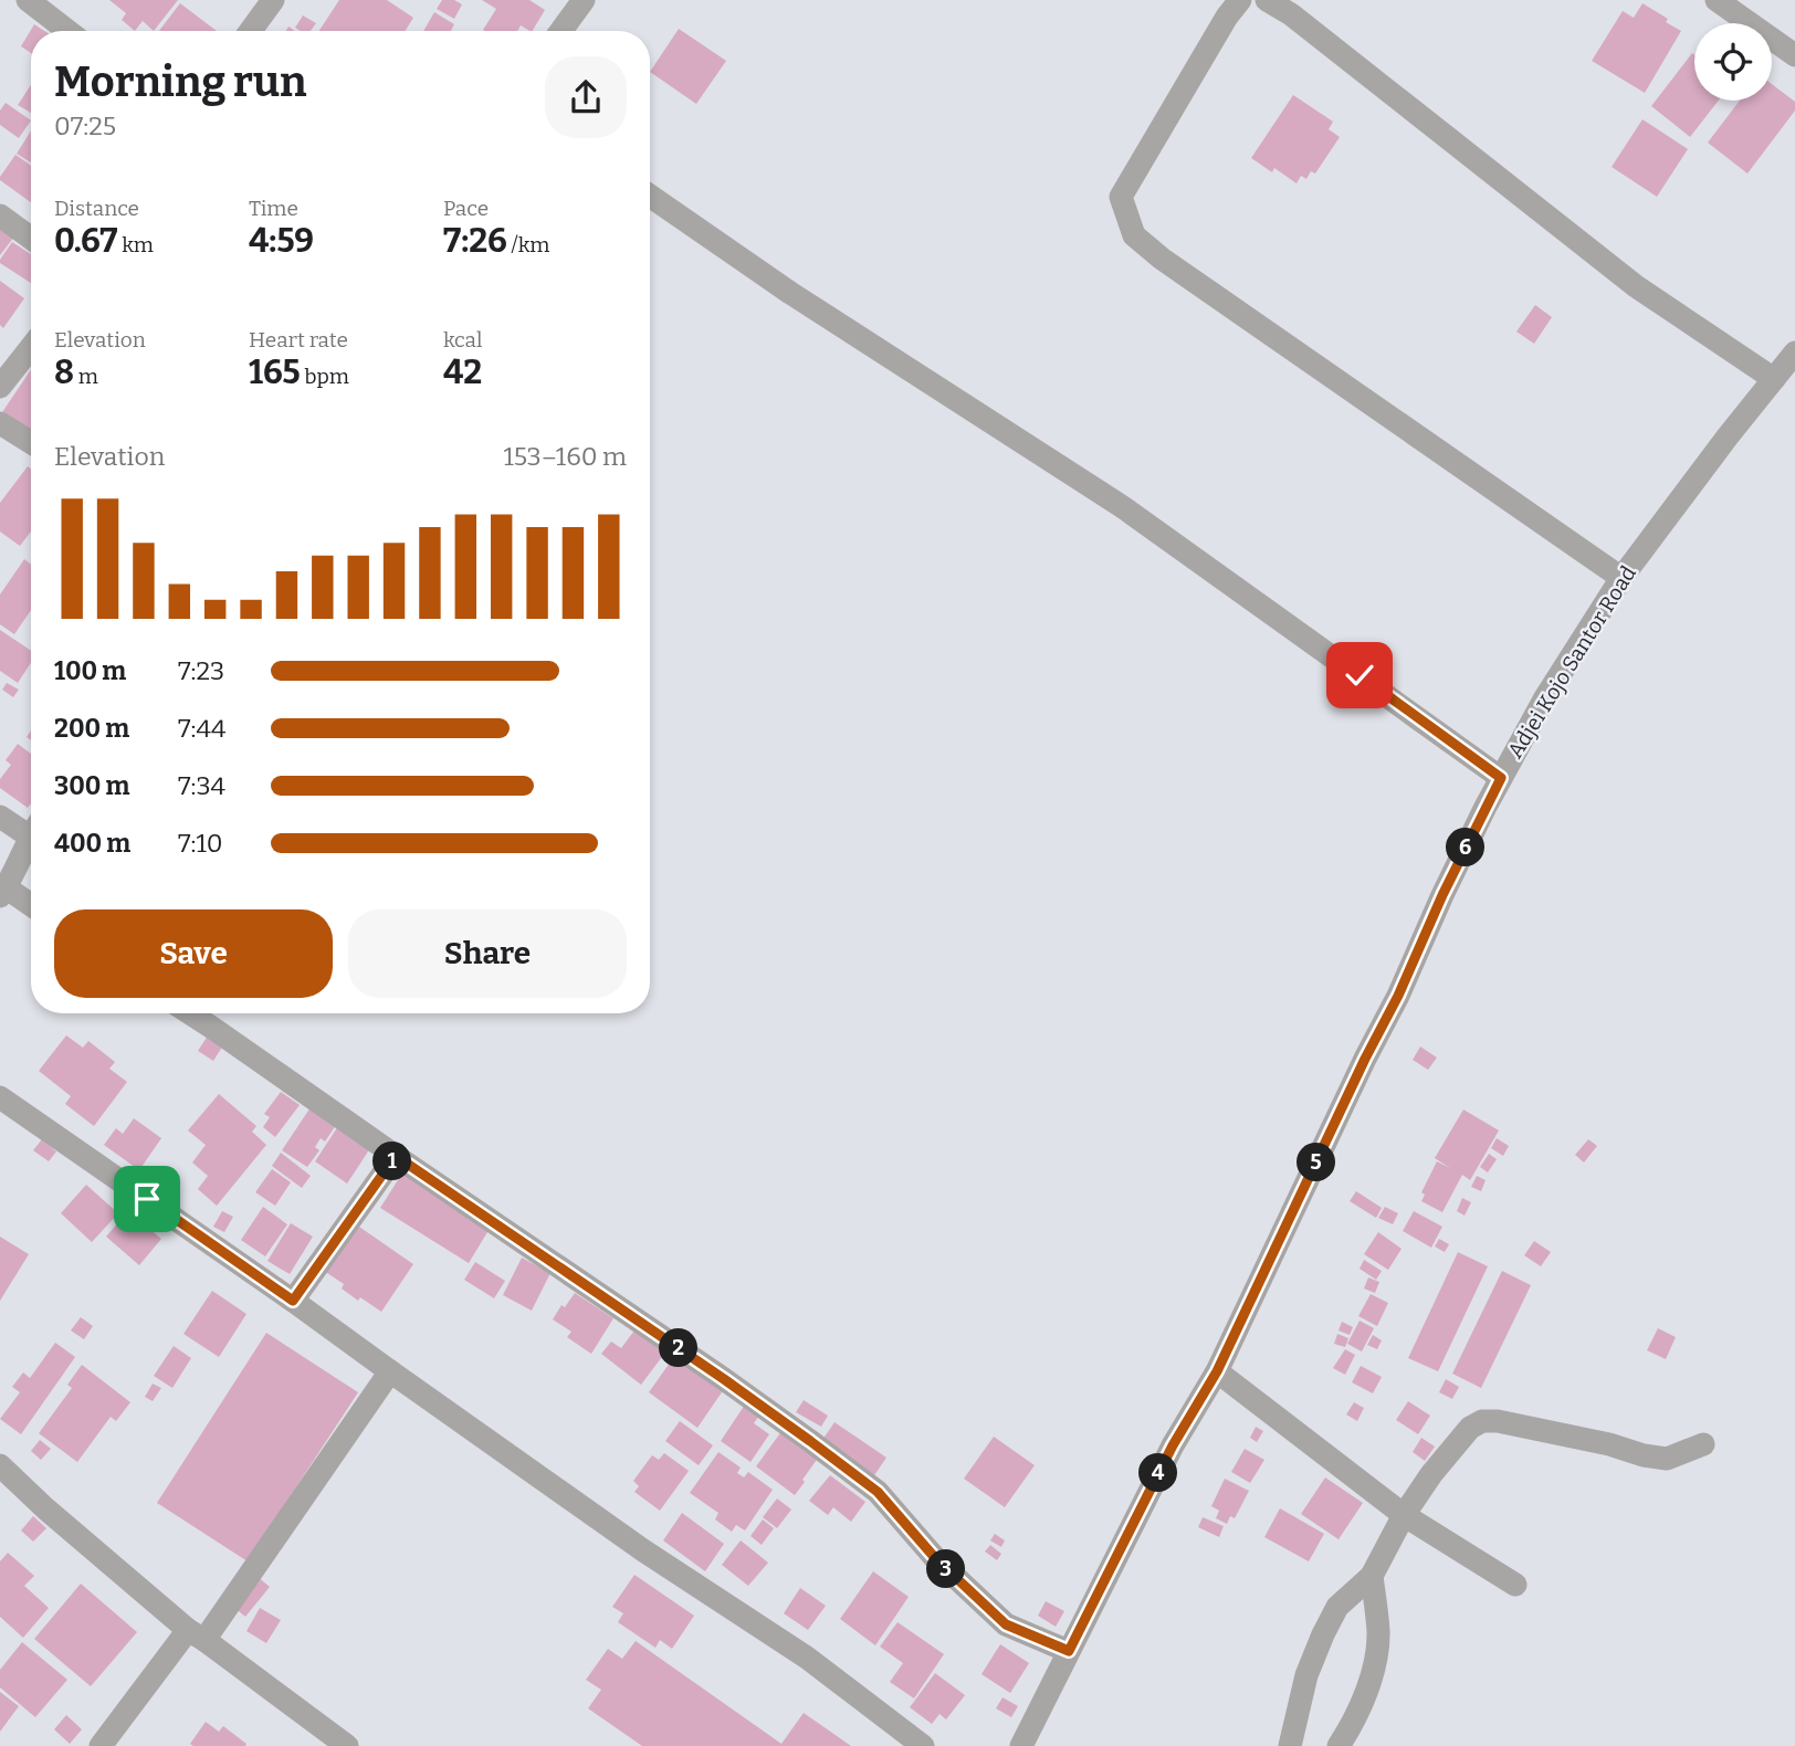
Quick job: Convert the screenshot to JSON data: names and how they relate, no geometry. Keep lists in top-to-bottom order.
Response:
{
  "streets": {
    "street": ["Adjei Kojo Santor Road"]
  },
  "page": {
    "heading": ["Morning run", "07:25"],
    "stats": [
      ["Distance", "0.67 km"],
      ["Time", "4:59"],
      ["Pace", "7:26 /km"],
      ["Elevation", "8 m"],
      ["Heart rate", "165 bpm"],
      ["kcal", "42"]
    ],
    "chart": ["Elevation", "153–160 m"],
    "list": [
      {
        "name": "100 m",
        "note": "7:23"
      },
      {
        "name": "200 m",
        "note": "7:44"
      },
      {
        "name": "300 m",
        "note": "7:34"
      },
      {
        "name": "400 m",
        "note": "7:10"
      }
    ],
    "pins": [
      "6",
      "1",
      "5",
      "2",
      "4",
      "3"
    ],
    "buttons": ["Save", "Share"]
  }
}
